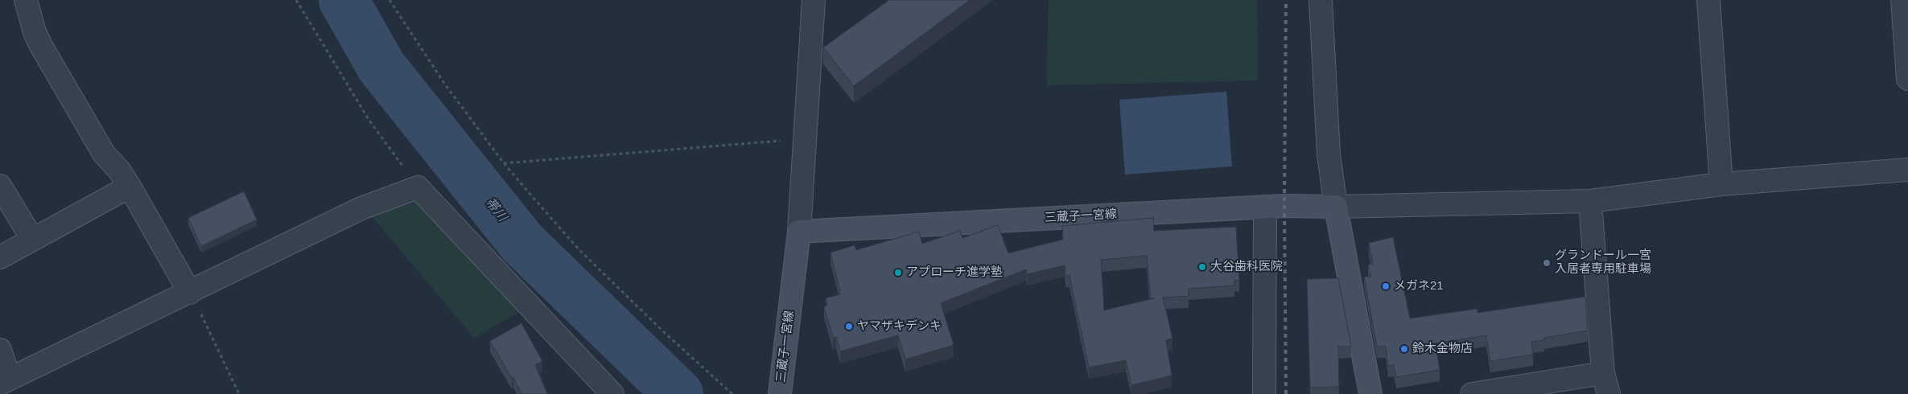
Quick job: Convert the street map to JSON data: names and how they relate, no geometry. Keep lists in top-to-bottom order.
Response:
{
  "streets": {
    "main road": ["三蔵子一宮線"]
  },
  "water": ["帯川"],
  "places": [
    "グランドール一宮 入居者専用駐車場",
    "大谷歯科医院",
    "アプローチ進学塾",
    "メガネ21",
    "ヤマザキデンキ",
    "鈴木金物店"
  ]
}
